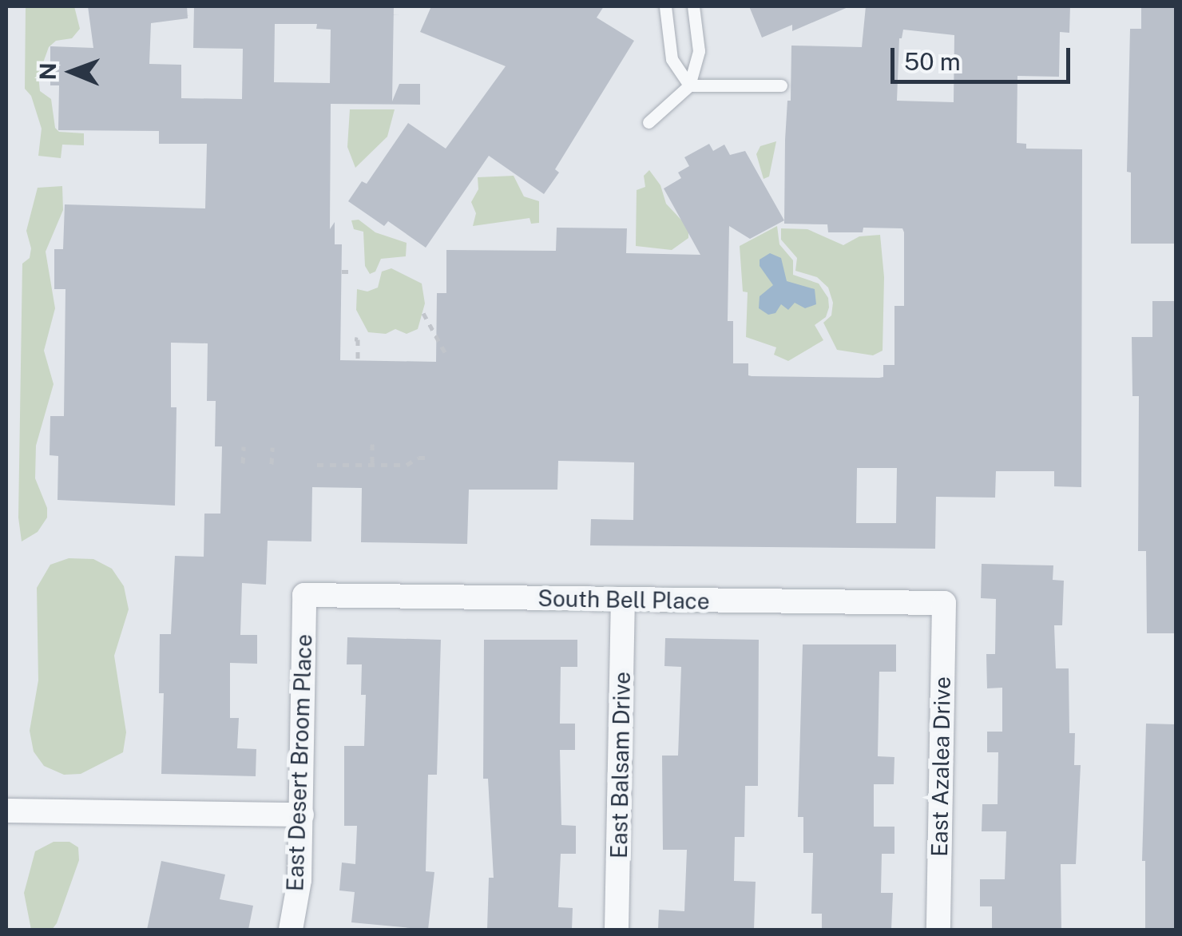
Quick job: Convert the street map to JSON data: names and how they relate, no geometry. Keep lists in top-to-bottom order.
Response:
{
  "streets": {
    "street": [
      "South Bell Place",
      "East Desert Broom Place",
      "East Balsam Drive",
      "East Azalea Drive"
    ]
  },
  "crossings": [
    ["South Bell Place", "East Desert Broom Place"],
    ["South Bell Place", "East Balsam Drive"],
    ["South Bell Place", "East Azalea Drive"]
  ],
  "scale_bar": "50 m",
  "north": "left"
}
